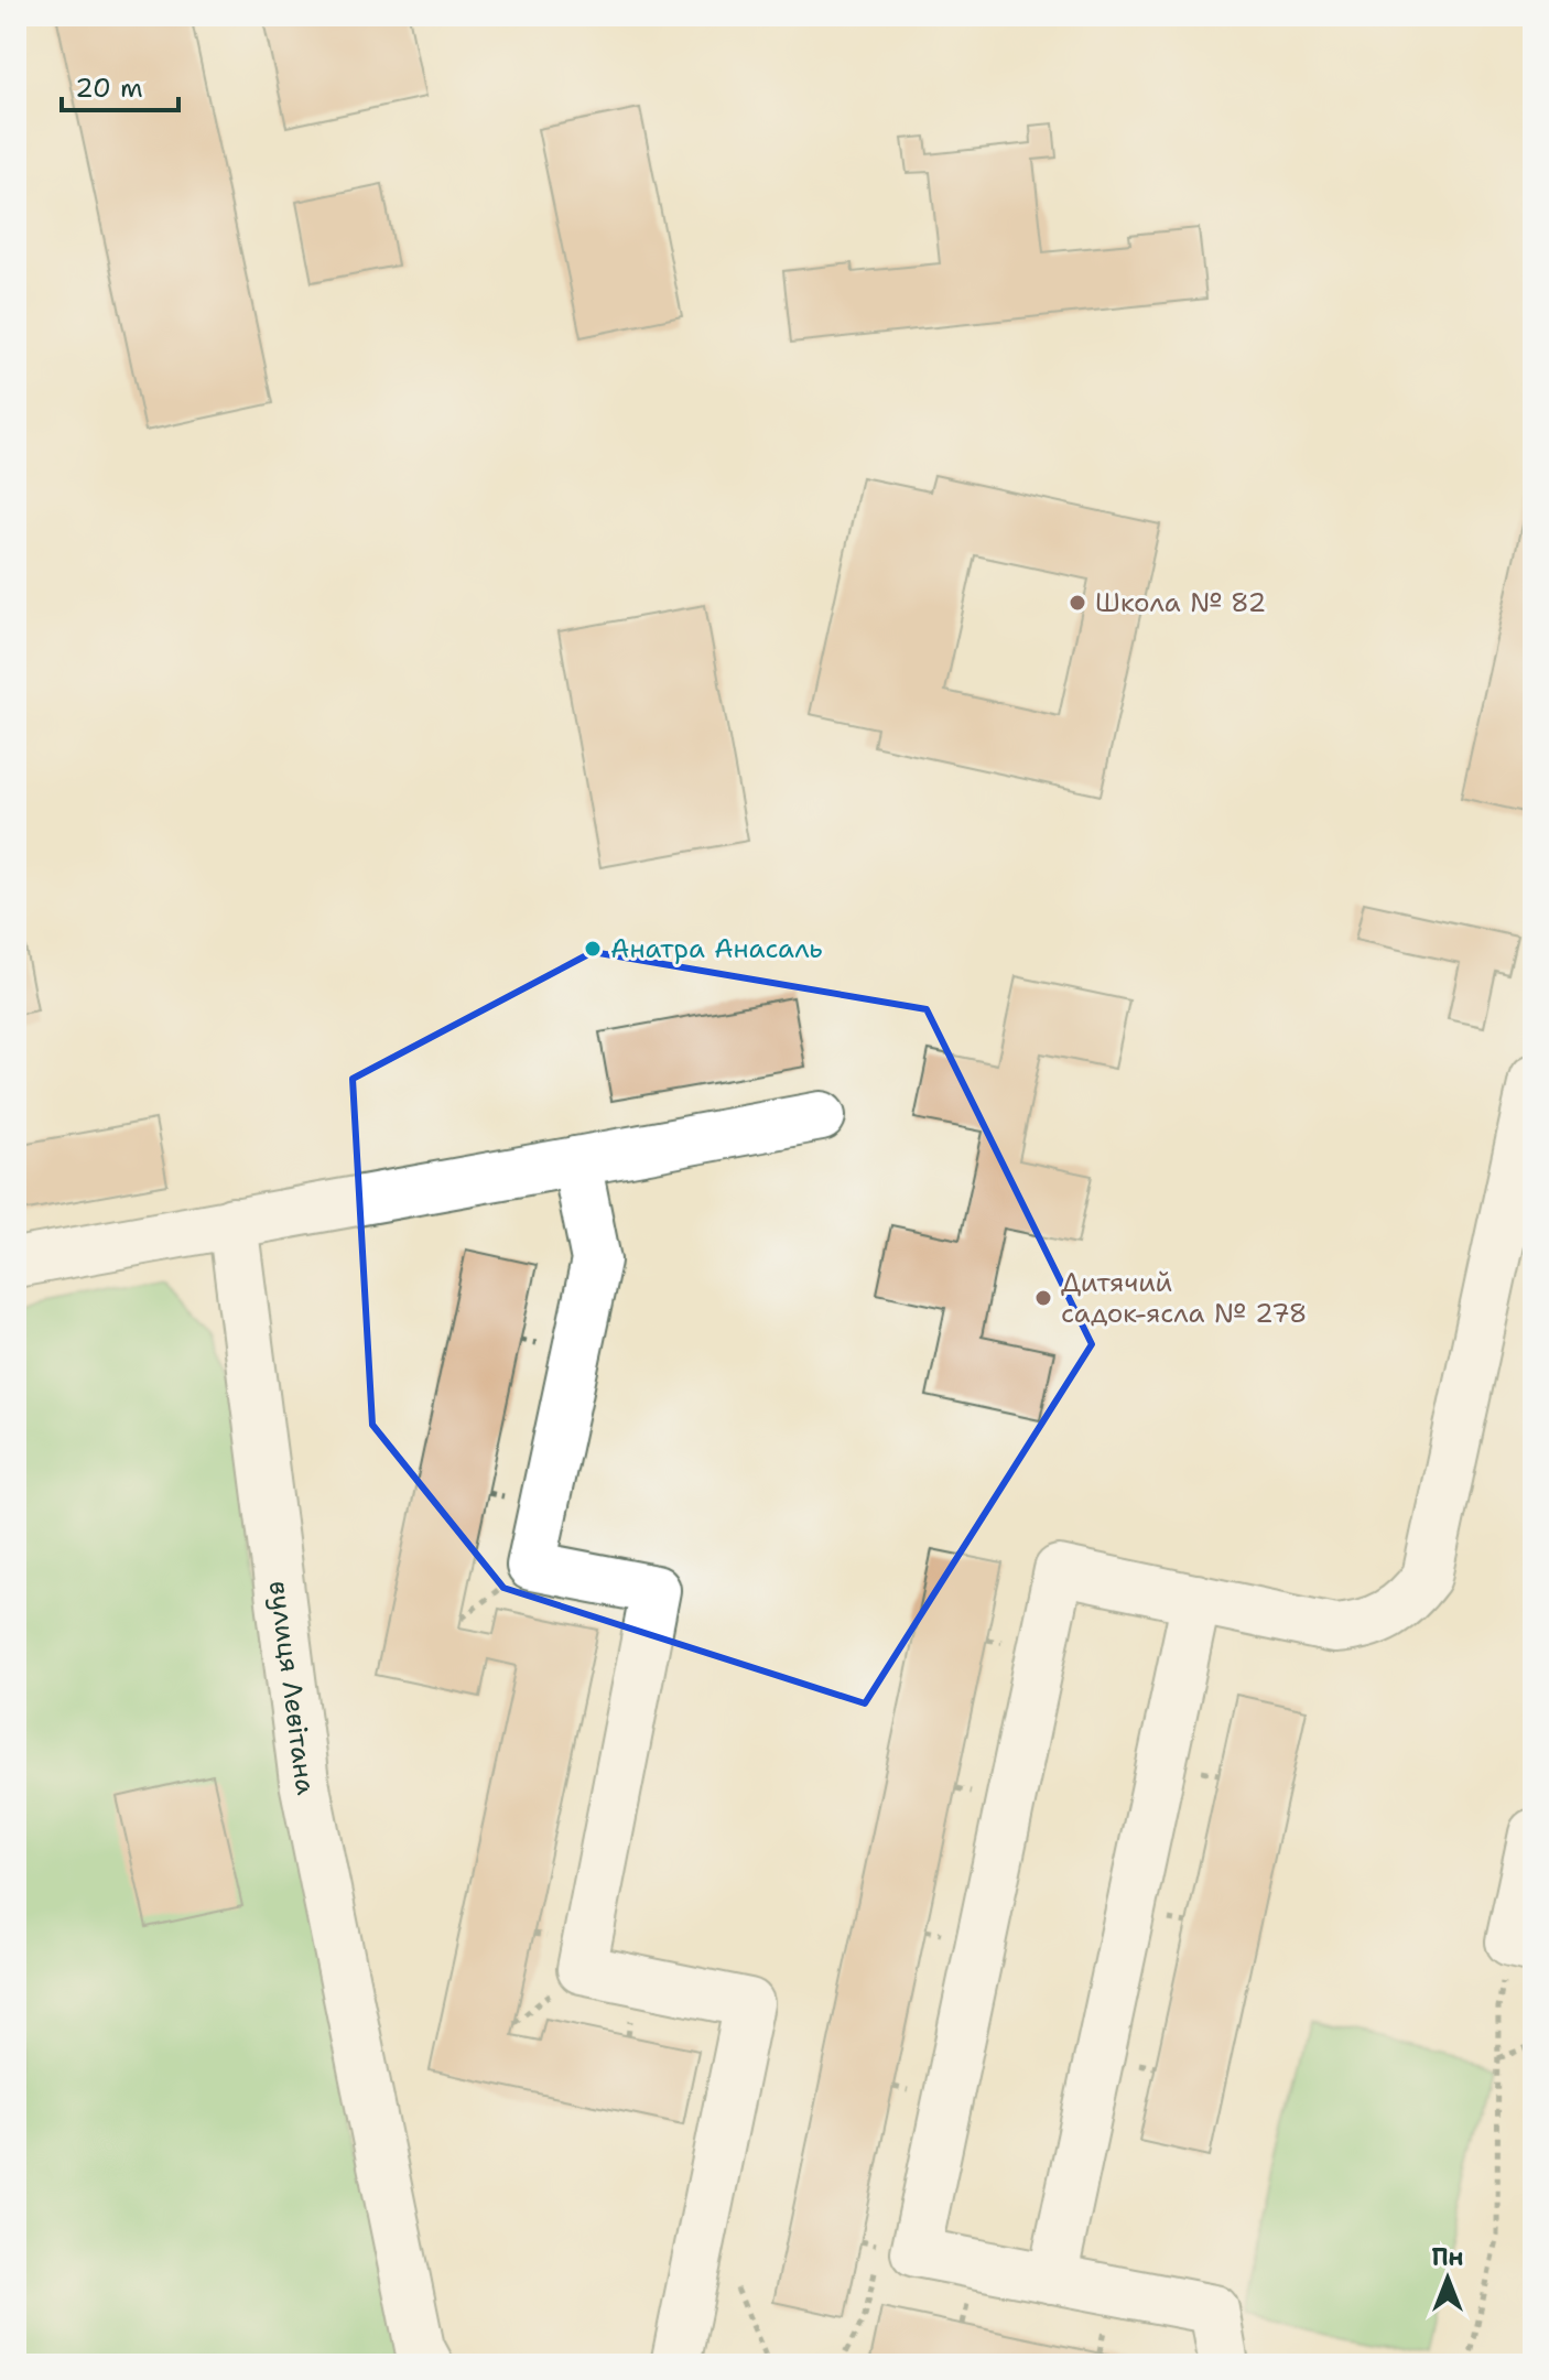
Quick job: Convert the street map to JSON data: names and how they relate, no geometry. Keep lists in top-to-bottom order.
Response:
{
  "streets": {
    "street": ["вулиця Левітана"]
  },
  "places": ["Школа № 82", "Анатра Анасаль", "Дитячий садок-ясла № 278"],
  "scale_bar": "20 m",
  "north": "top"
}
